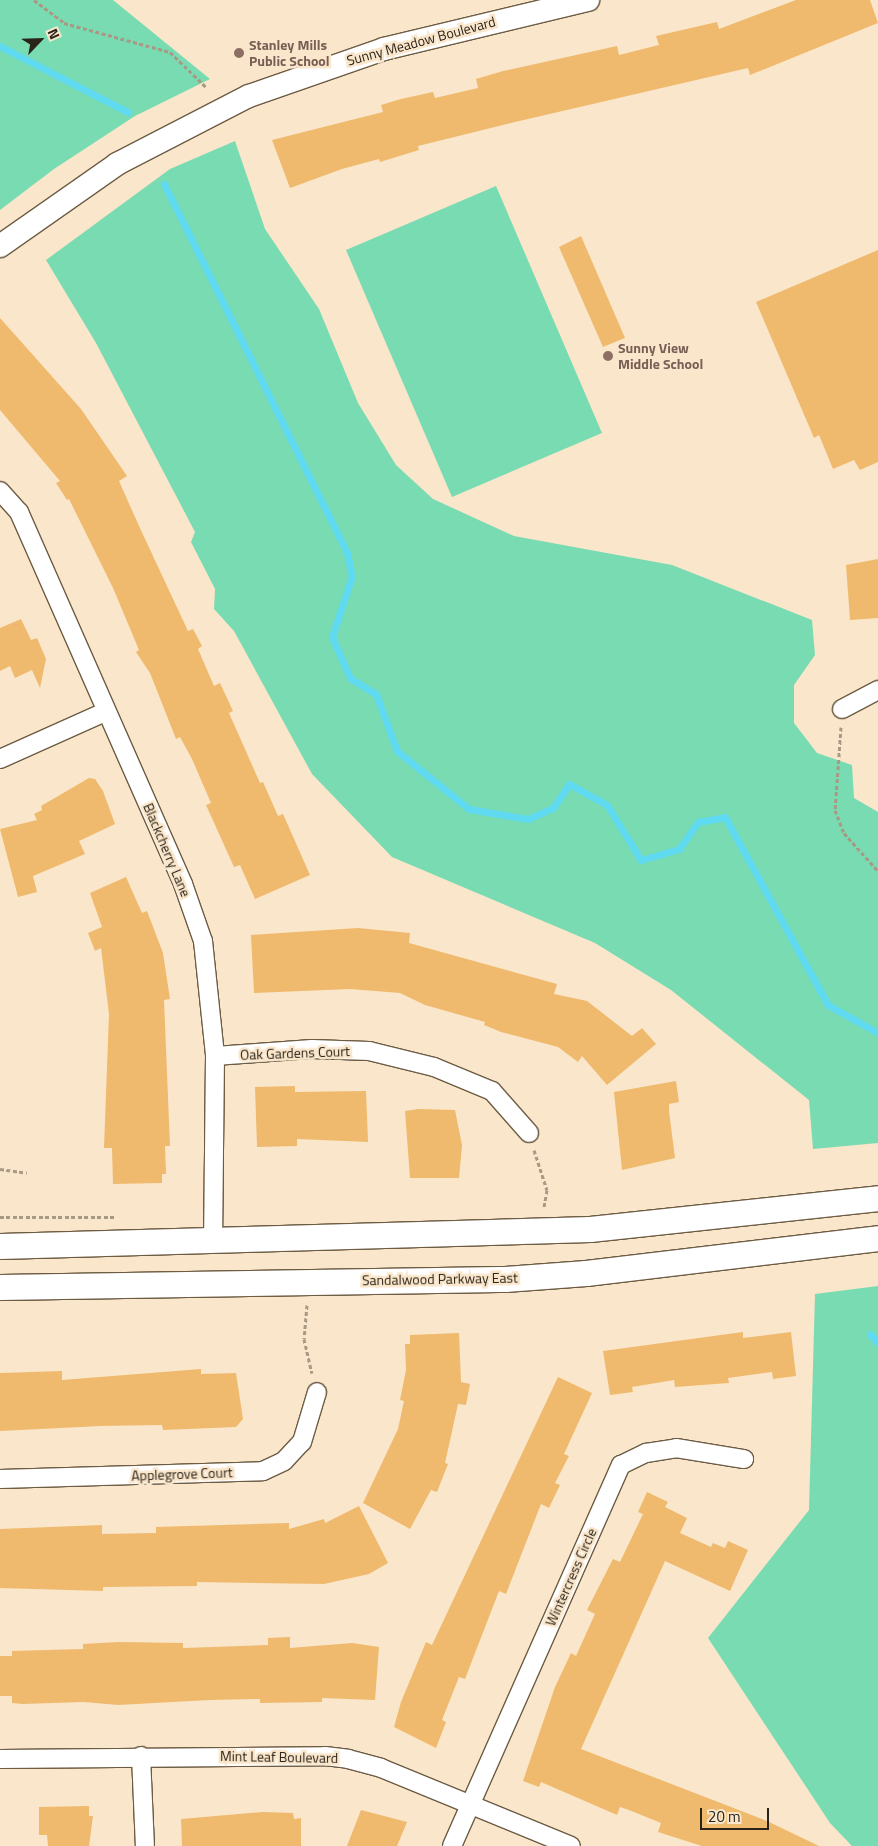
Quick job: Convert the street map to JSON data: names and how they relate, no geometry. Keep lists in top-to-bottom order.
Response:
{
  "streets": {
    "main road": ["Sandalwood Parkway East"],
    "street": [
      "Sunny Meadow Boulevard",
      "Blackcherry Lane",
      "Oak Gardens Court",
      "Applegrove Court",
      "Wintercress Circle",
      "Mint Leaf Boulevard"
    ]
  },
  "crossings": [
    ["Blackcherry Lane", "Oak Gardens Court"],
    ["Wintercress Circle", "Mint Leaf Boulevard"]
  ],
  "places": ["Stanley Mills Public School", "Sunny View Middle School"],
  "scale_bar": "20 m",
  "north": "top right"
}
